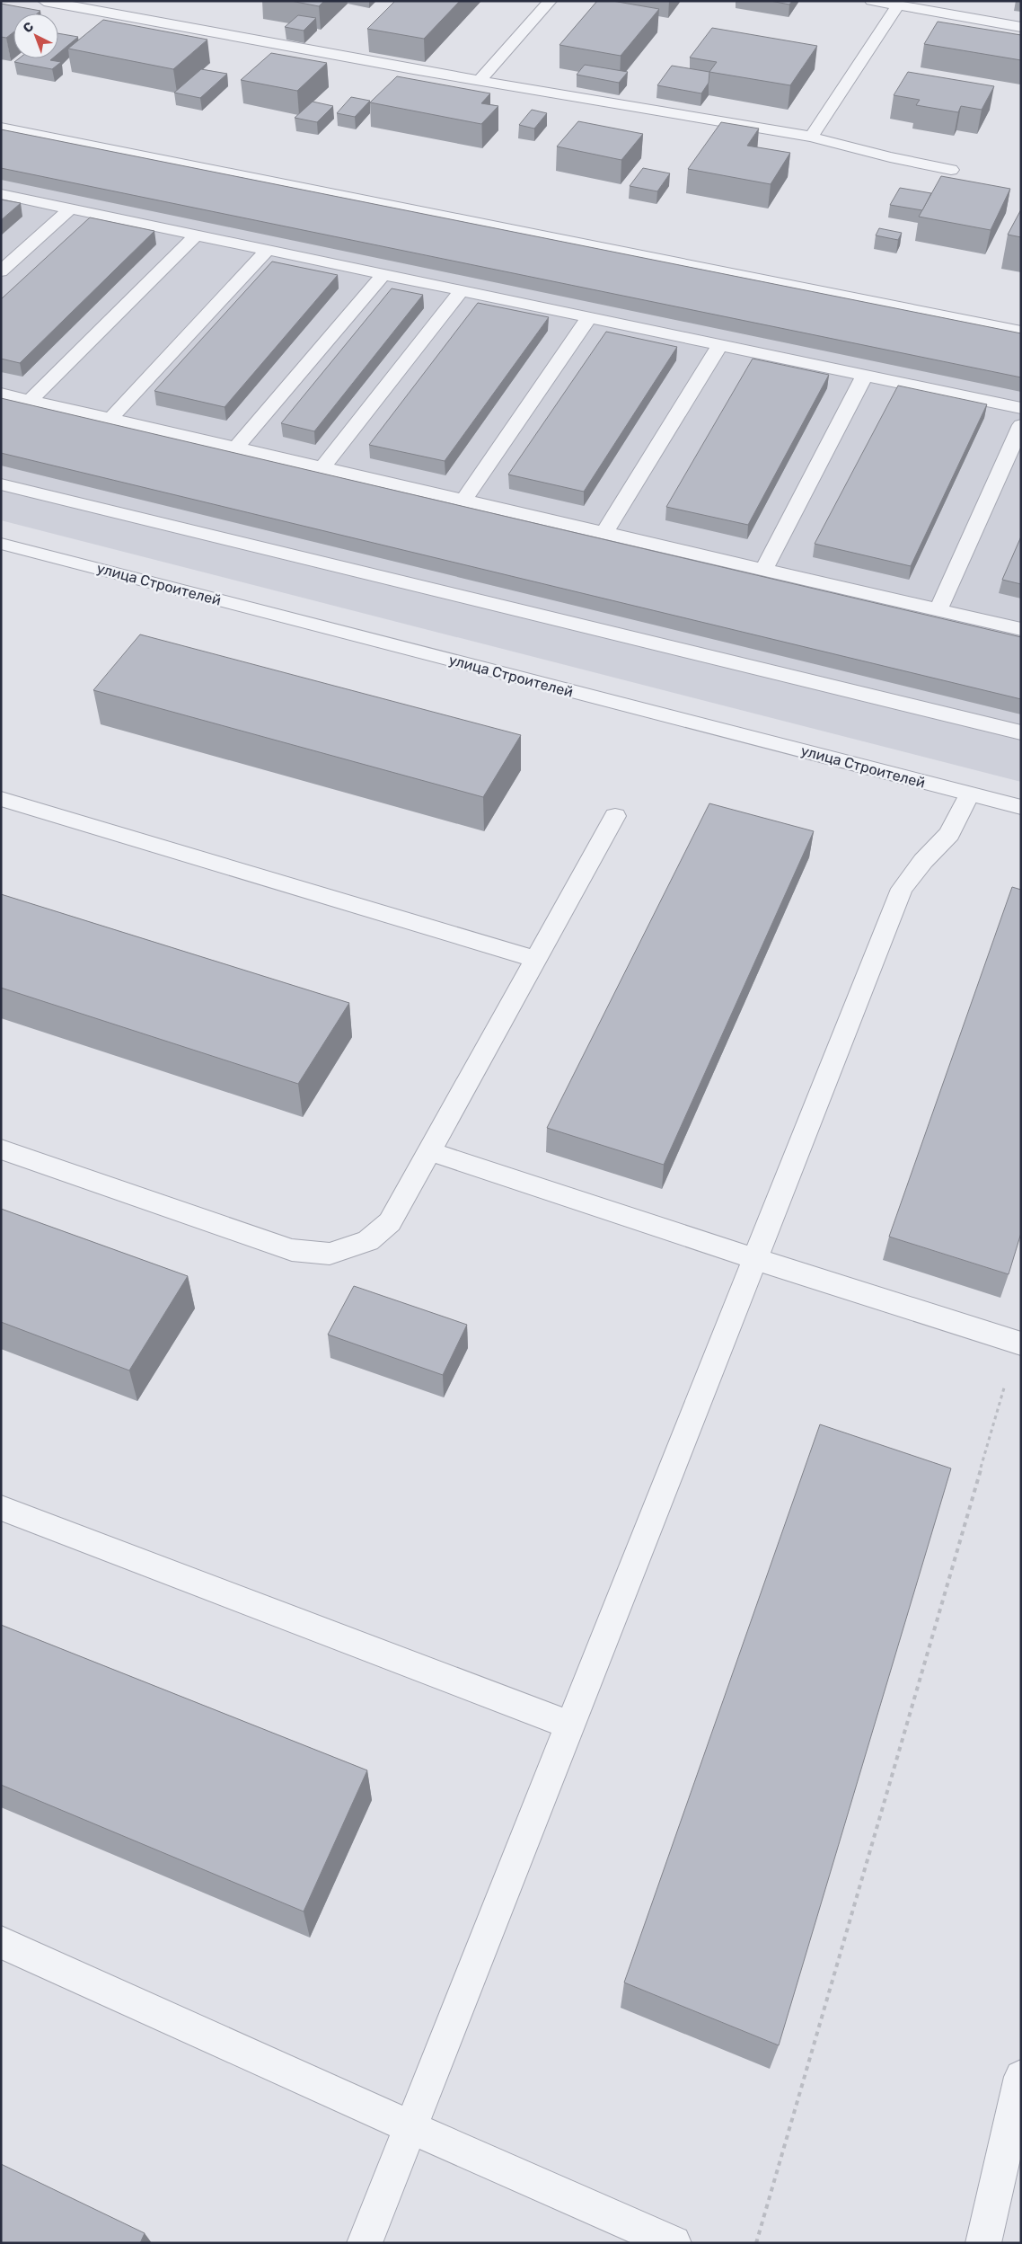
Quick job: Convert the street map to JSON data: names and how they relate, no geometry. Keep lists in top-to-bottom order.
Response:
{
  "streets": {
    "street": ["улица Строителей"]
  },
  "north": "top left"
}
